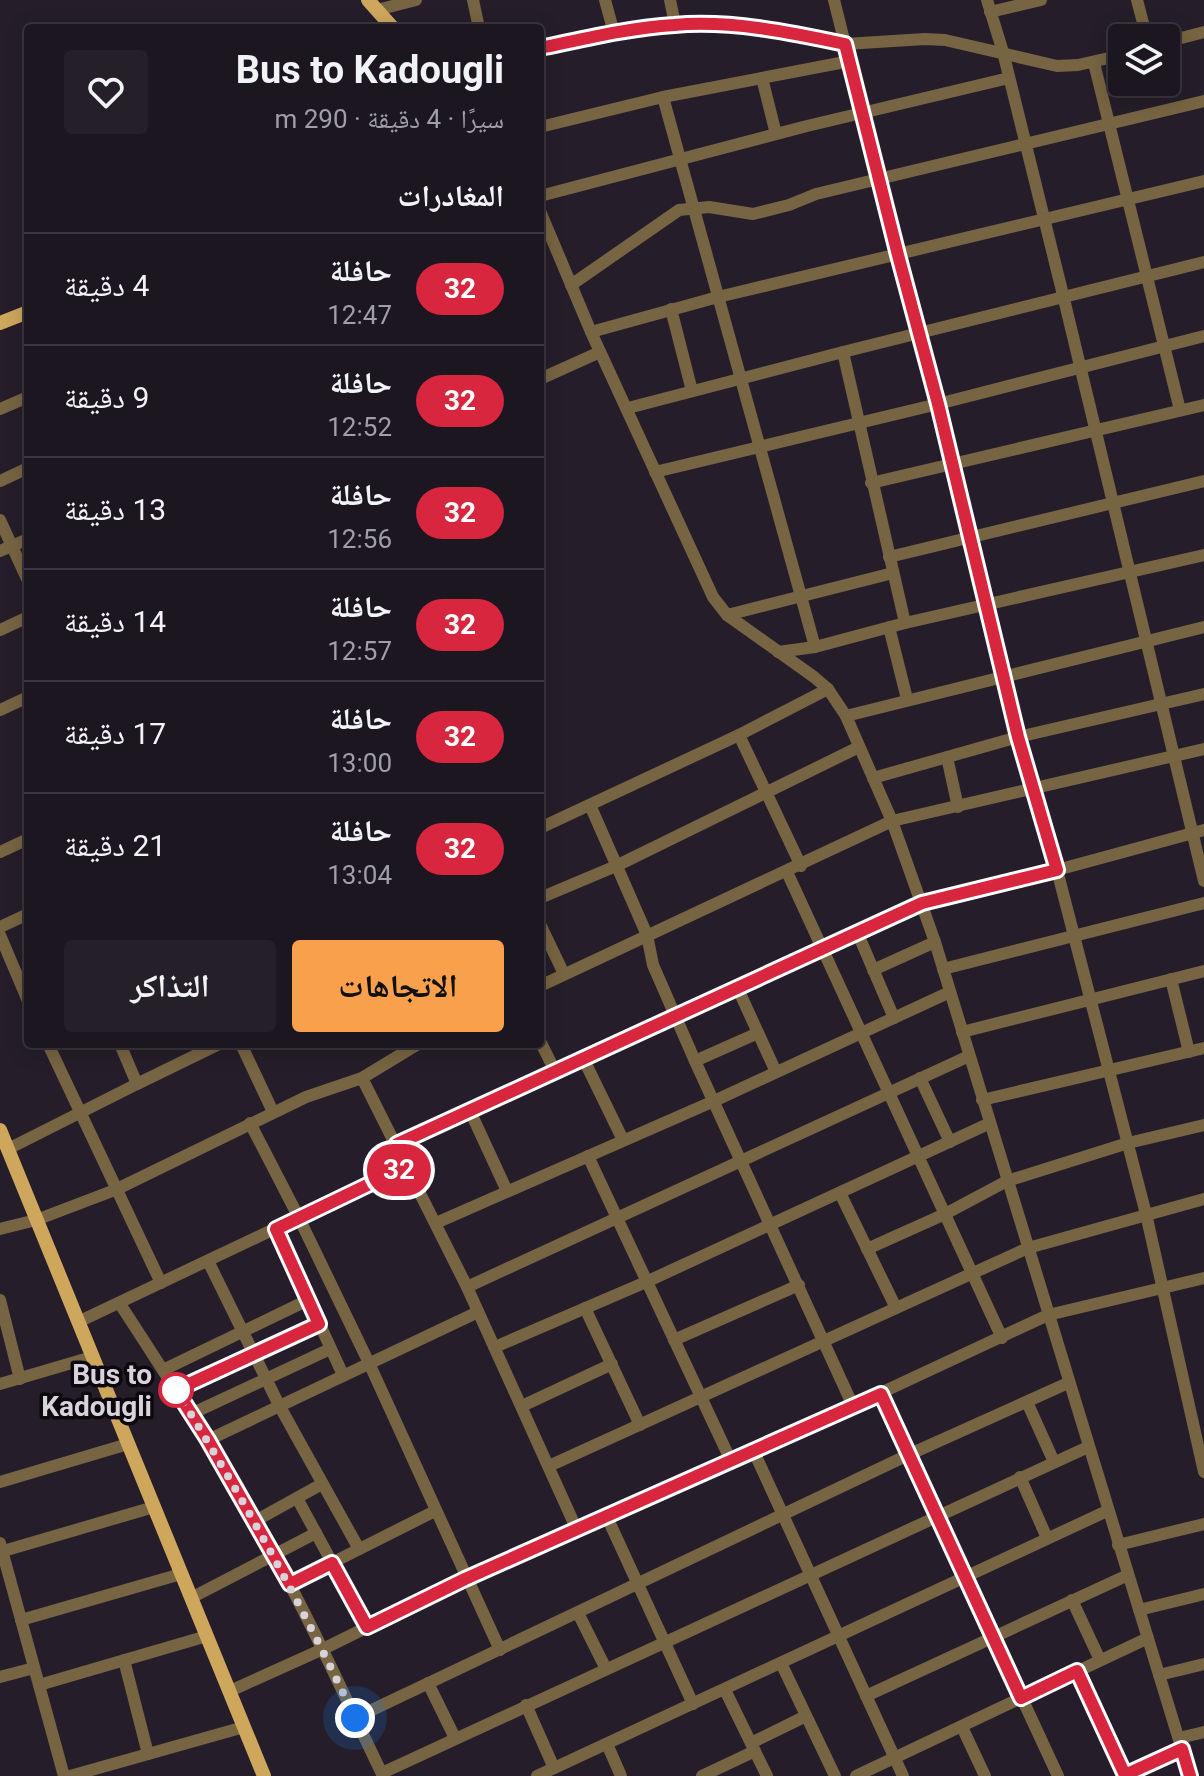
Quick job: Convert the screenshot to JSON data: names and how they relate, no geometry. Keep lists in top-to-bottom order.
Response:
{
  "places": ["Bus to Kadougli"],
  "lines": ["bus line 32"],
  "page": {
    "on_map": "32",
    "heading": [
      ["Bus to Kadougli", "سيرًا · 4 دقيقة · 290 m"],
      "المغادرات"
    ],
    "list": [
      {
        "mark": "32",
        "name": "حافلة",
        "note": "12:47",
        "value": "4 دقيقة"
      },
      {
        "mark": "32",
        "name": "حافلة",
        "note": "12:52",
        "value": "9 دقيقة"
      },
      {
        "mark": "32",
        "name": "حافلة",
        "note": "12:56",
        "value": "13 دقيقة"
      },
      {
        "mark": "32",
        "name": "حافلة",
        "note": "12:57",
        "value": "14 دقيقة"
      },
      {
        "mark": "32",
        "name": "حافلة",
        "note": "13:00",
        "value": "17 دقيقة"
      },
      {
        "mark": "32",
        "name": "حافلة",
        "note": "13:04",
        "value": "21 دقيقة"
      }
    ],
    "buttons": ["الاتجاهات", "التذاكر"]
  }
}
